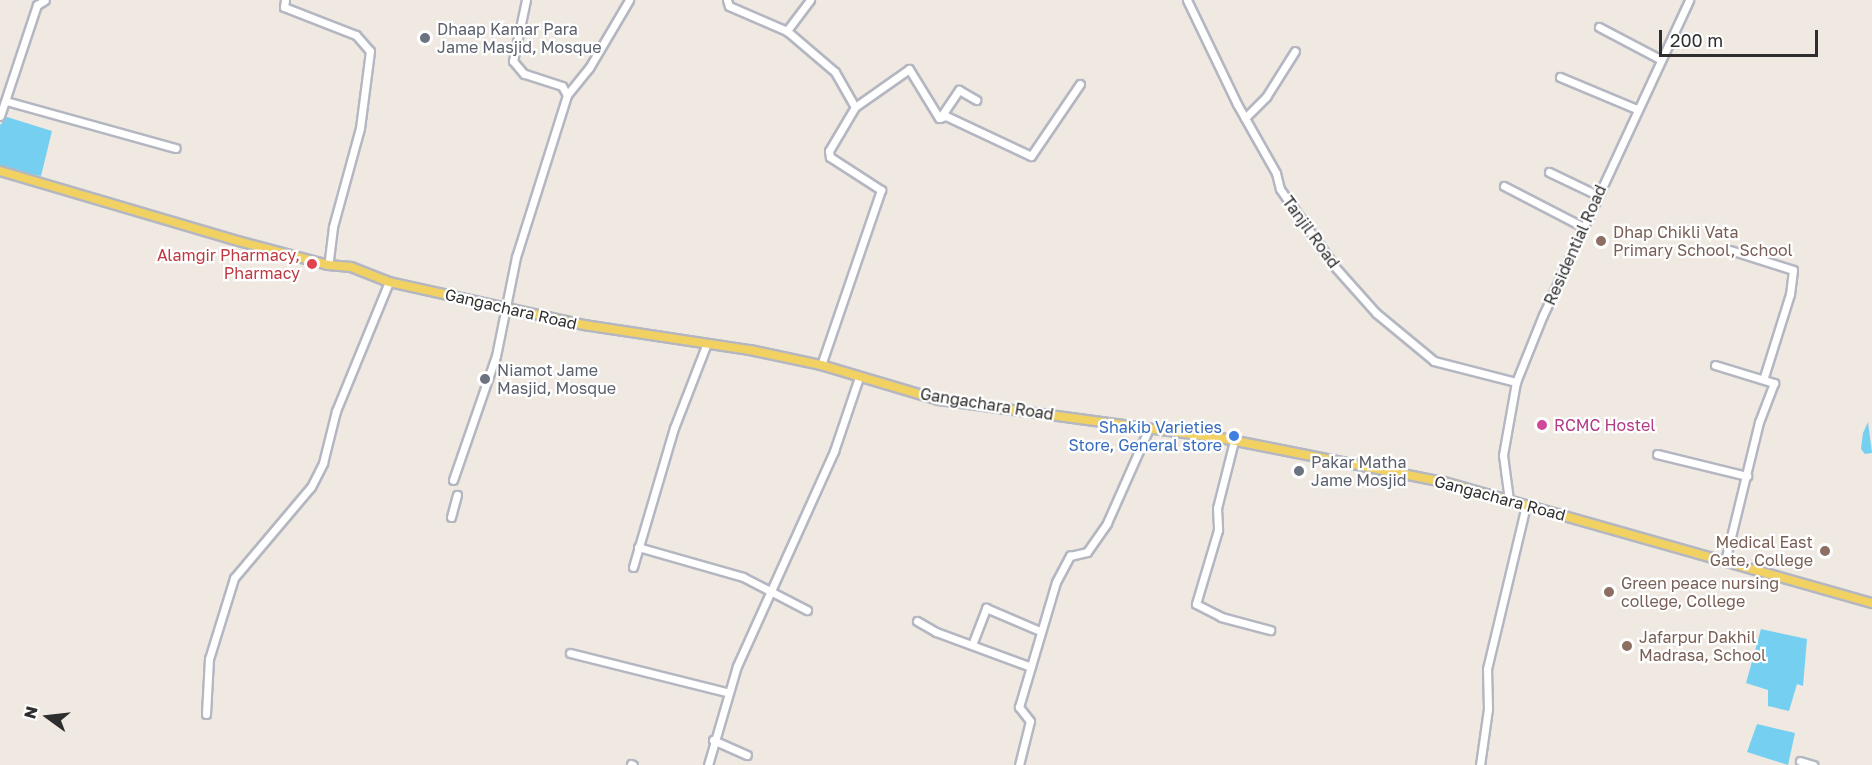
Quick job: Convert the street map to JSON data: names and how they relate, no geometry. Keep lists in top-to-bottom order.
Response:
{
  "streets": {
    "main road": ["Gangachara Road"],
    "street": ["Tanjil Road", "Residential Road"]
  },
  "crossings": [
    ["Tanjil Road", "Residential Road"],
    ["Residential Road", "Gangachara Road"]
  ],
  "places": [
    "Dhaap Kamar Para Jame Masjid, Mosque",
    "Dhap Chikli Vata Primary School, School",
    "Alamgir Pharmacy, Pharmacy",
    "Niamot Jame Masjid, Mosque",
    "RCMC Hostel",
    "Shakib Varieties Store, General store",
    "Pakar Matha Jame Mosjid",
    "Medical East Gate, College",
    "Green peace nursing college, College",
    "Jafarpur Dakhil Madrasa, School"
  ],
  "scale_bar": "200 m",
  "north": "left"
}
